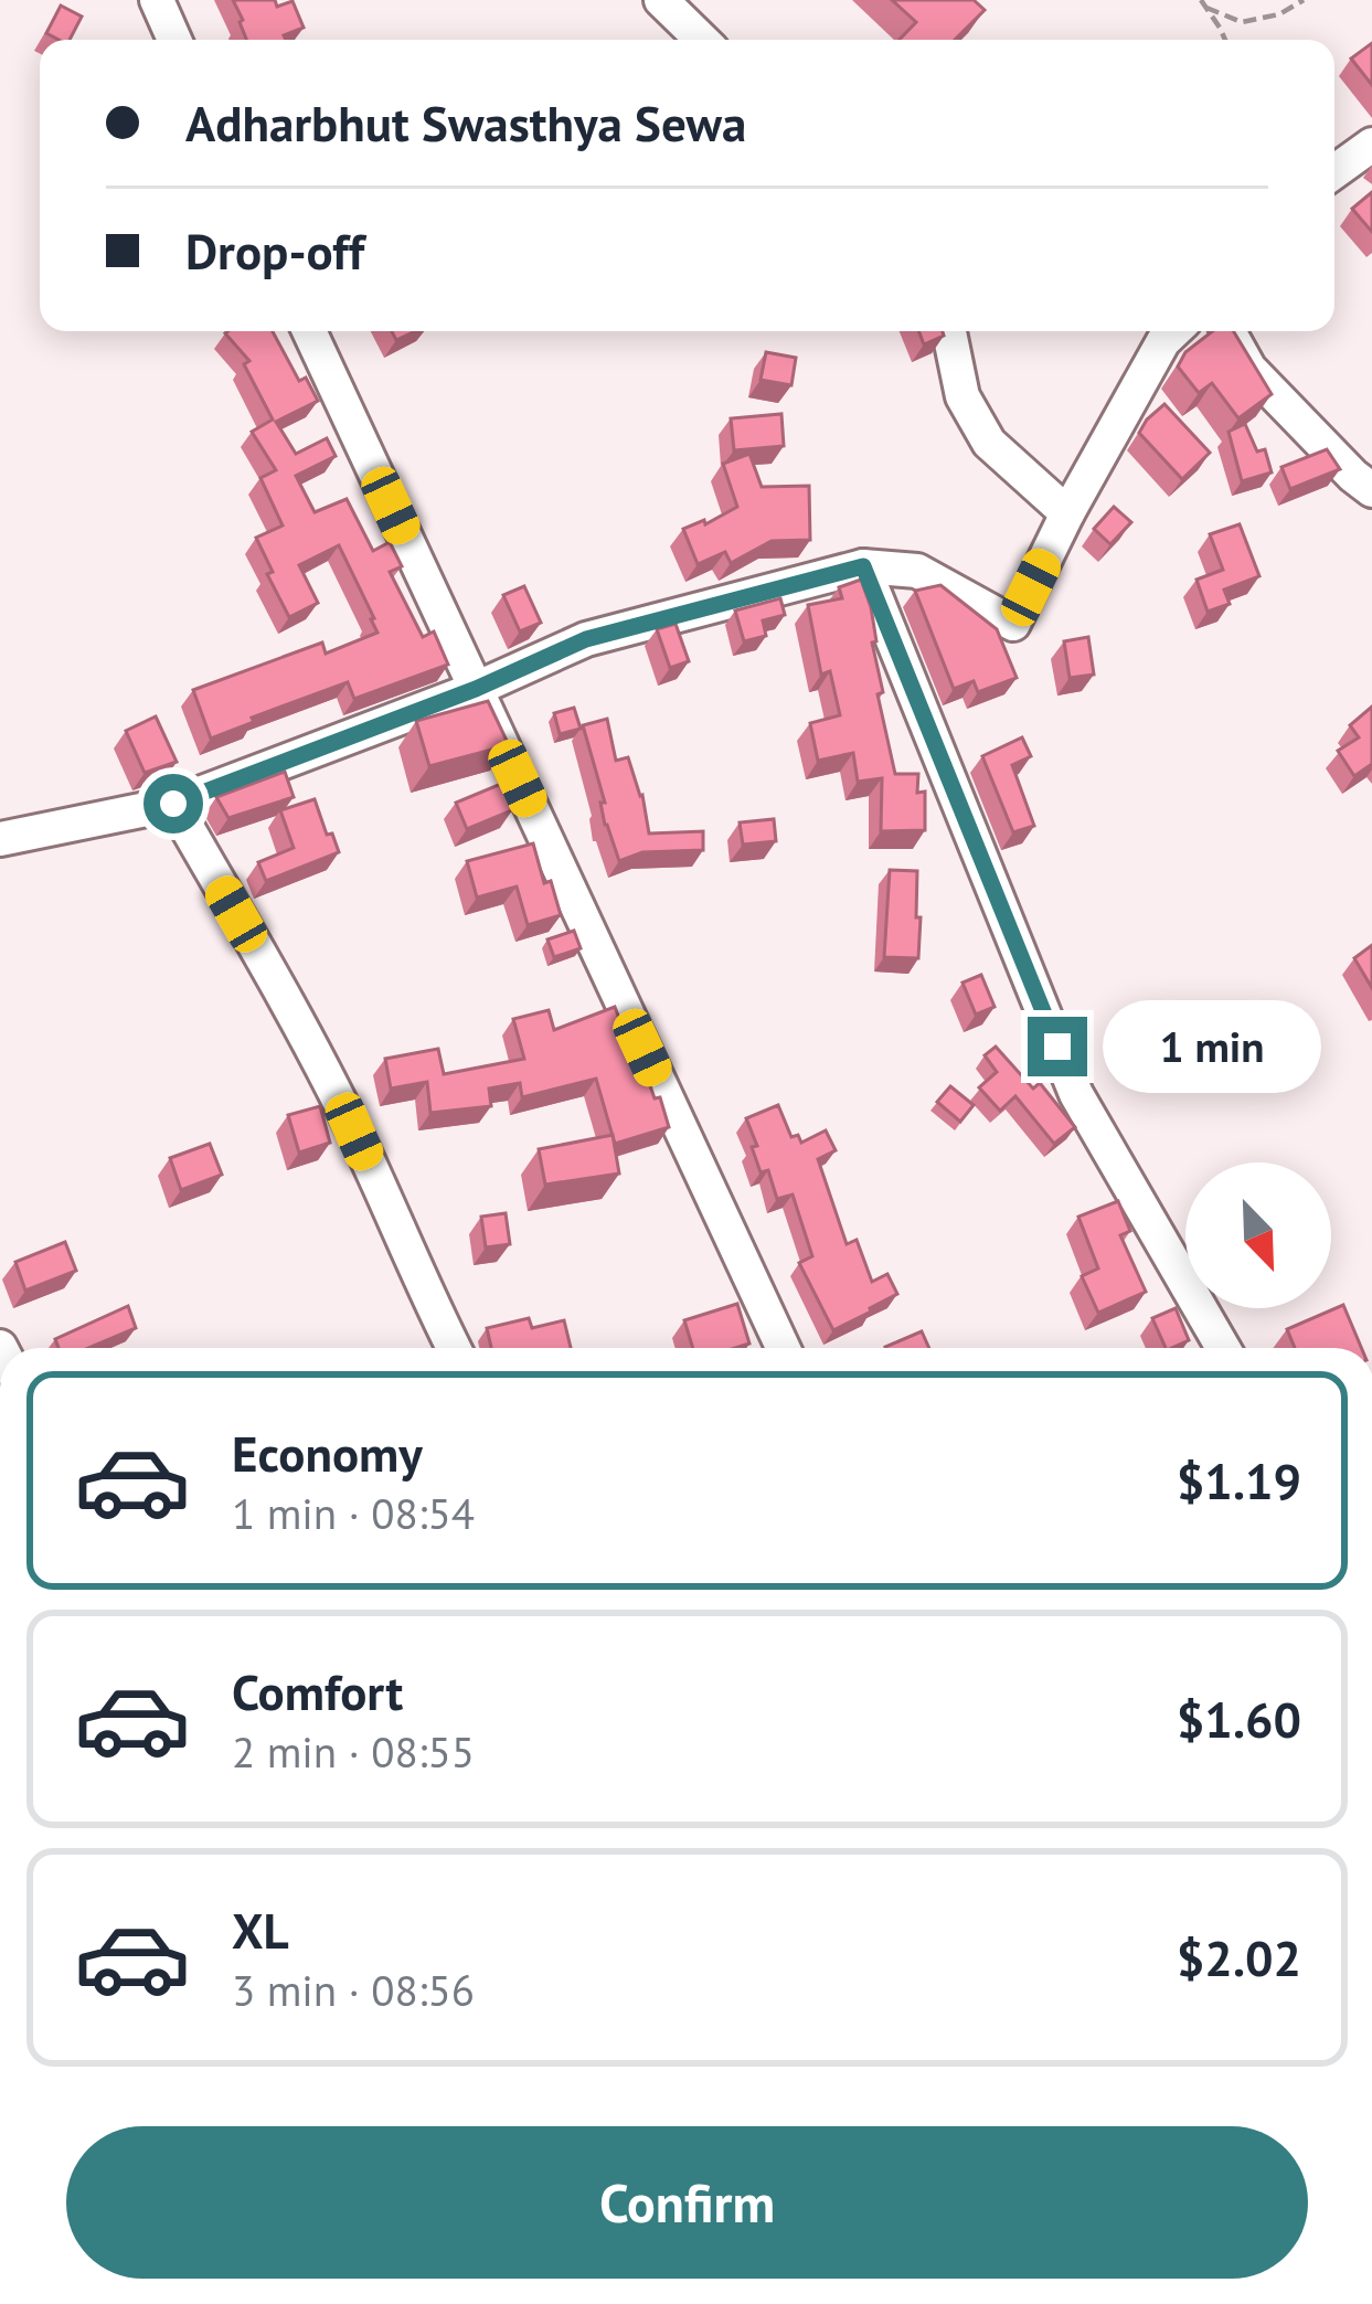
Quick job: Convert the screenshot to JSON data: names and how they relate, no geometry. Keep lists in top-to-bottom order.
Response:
{
  "north": "bottom right",
  "page": {
    "banner": ["Adharbhut Swasthya Sewa", "Drop-off"],
    "bubble": "1 min",
    "list": [
      {
        "name": "Economy",
        "note": "1 min · 08:54",
        "value": "$1.19"
      },
      {
        "name": "Comfort",
        "note": "2 min · 08:55",
        "value": "$1.60"
      },
      {
        "name": "XL",
        "note": "3 min · 08:56",
        "value": "$2.02"
      }
    ],
    "buttons": "Confirm"
  }
}
